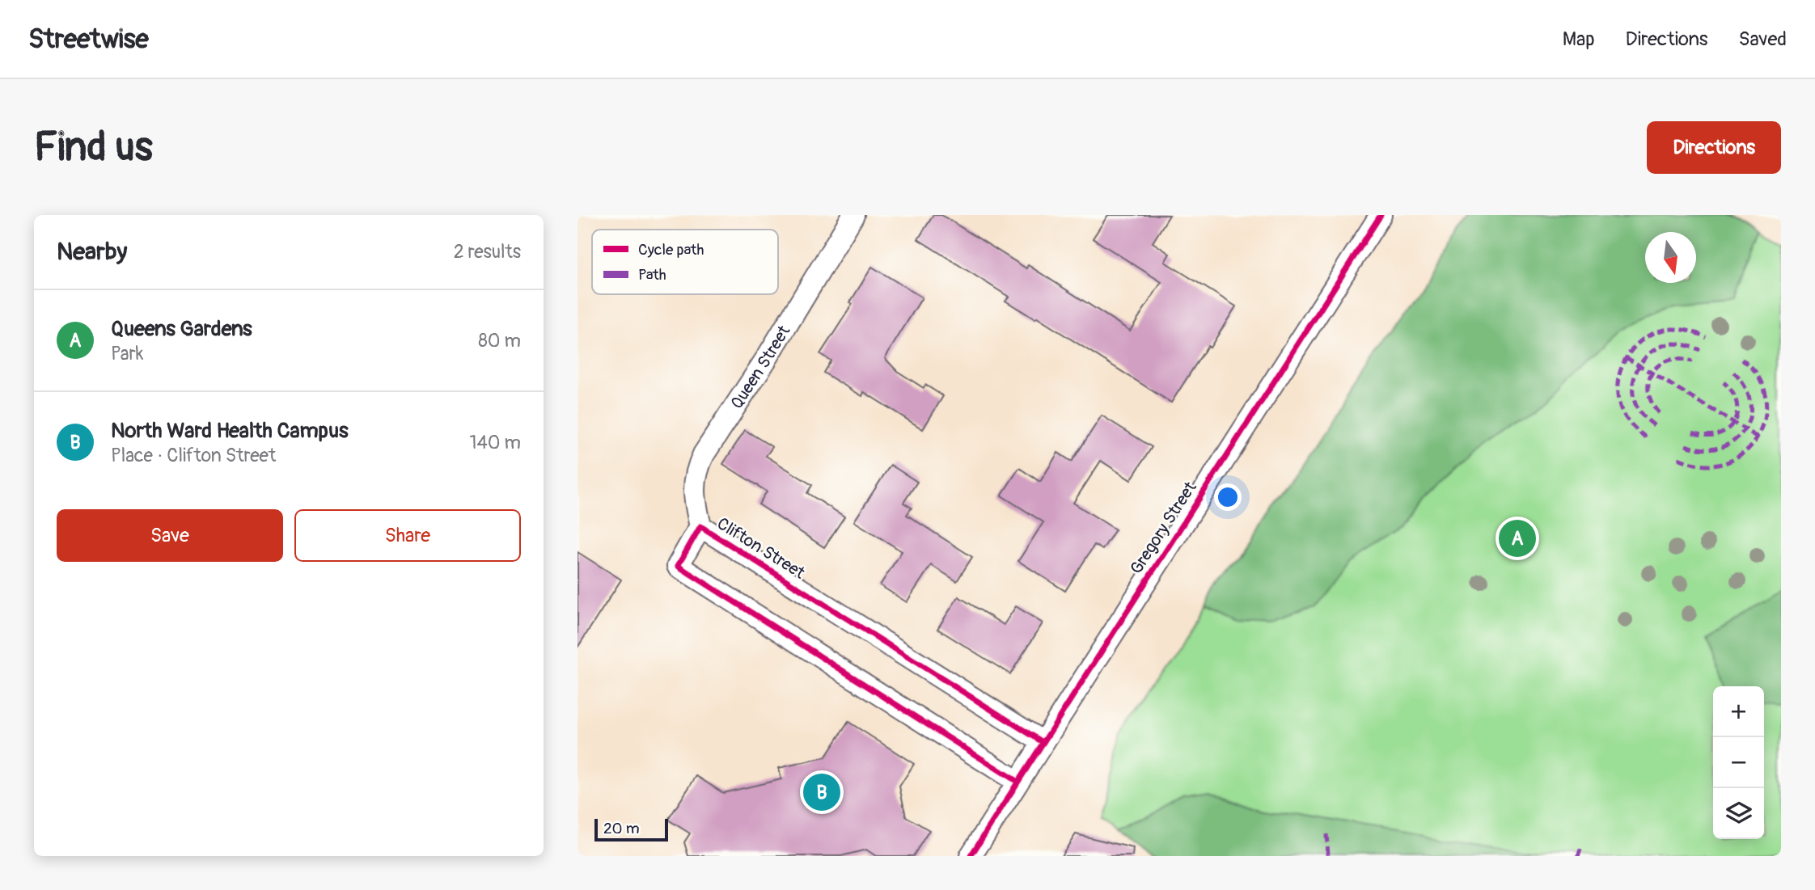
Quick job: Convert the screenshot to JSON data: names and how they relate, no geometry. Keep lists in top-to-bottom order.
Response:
{
  "streets": {
    "street": ["Queen Street", "Gregory Street", "Clifton Street"]
  },
  "crossings": [
    ["Queen Street", "Clifton Street"],
    ["Gregory Street", "Clifton Street"]
  ],
  "legend": ["Cycle path", "Path"],
  "scale_bar": "20 m",
  "north": "bottom",
  "page": {
    "header": "Streetwise",
    "nav": ["Map", "Directions", "Saved"],
    "buttons": [
      "Directions",
      ["Save", "Share"]
    ],
    "title": "Find us",
    "heading": ["Nearby", "2 results"],
    "list": [
      {
        "mark": "A",
        "name": "Queens Gardens",
        "note": "Park",
        "value": "80 m"
      },
      {
        "mark": "B",
        "name": "North Ward Health Campus",
        "note": "Place · Clifton Street",
        "value": "140 m"
      }
    ],
    "pins": ["A", "B"],
    "map_buttons": ["+", "−"],
    "scale": "20 m"
  }
}
